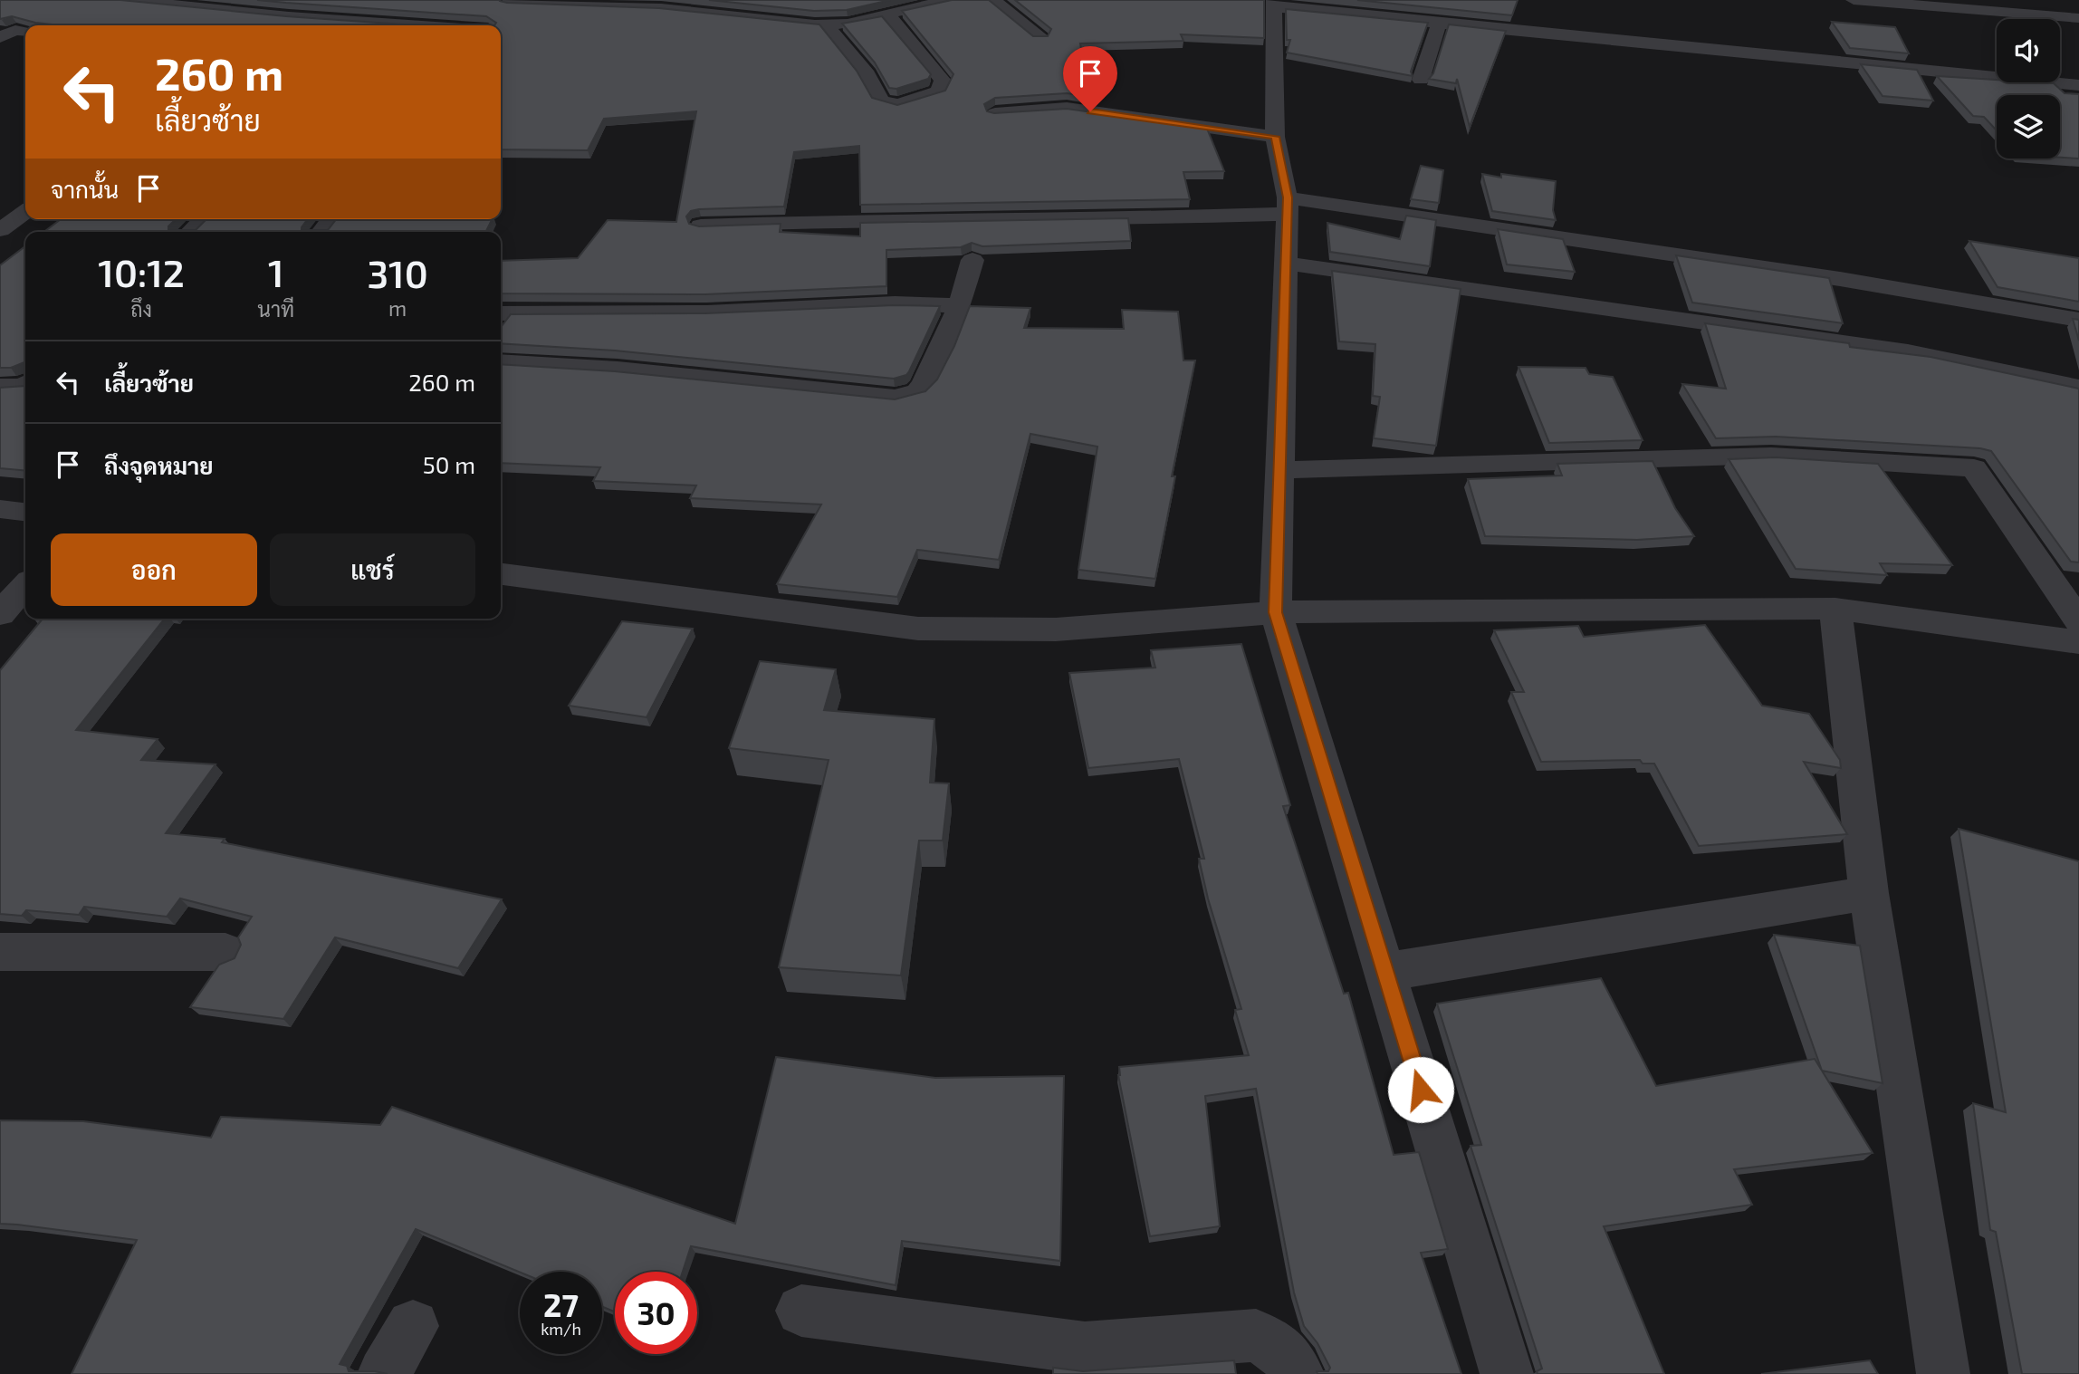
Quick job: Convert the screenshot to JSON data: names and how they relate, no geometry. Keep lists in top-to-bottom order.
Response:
{
  "page": {
    "turn": ["260 m", "เลี้ยวซ้าย"],
    "then": "จากนั้น",
    "eta": [
      "10:12",
      "ถึง",
      "1",
      "นาที",
      "310",
      "m"
    ],
    "list": [
      {
        "name": "เลี้ยวซ้าย",
        "value": "260 m"
      },
      {
        "name": "ถึงจุดหมาย",
        "value": "50 m"
      }
    ],
    "buttons": ["ออก", "แชร์"],
    "speed": "27 km/h",
    "limit": "30"
  }
}
